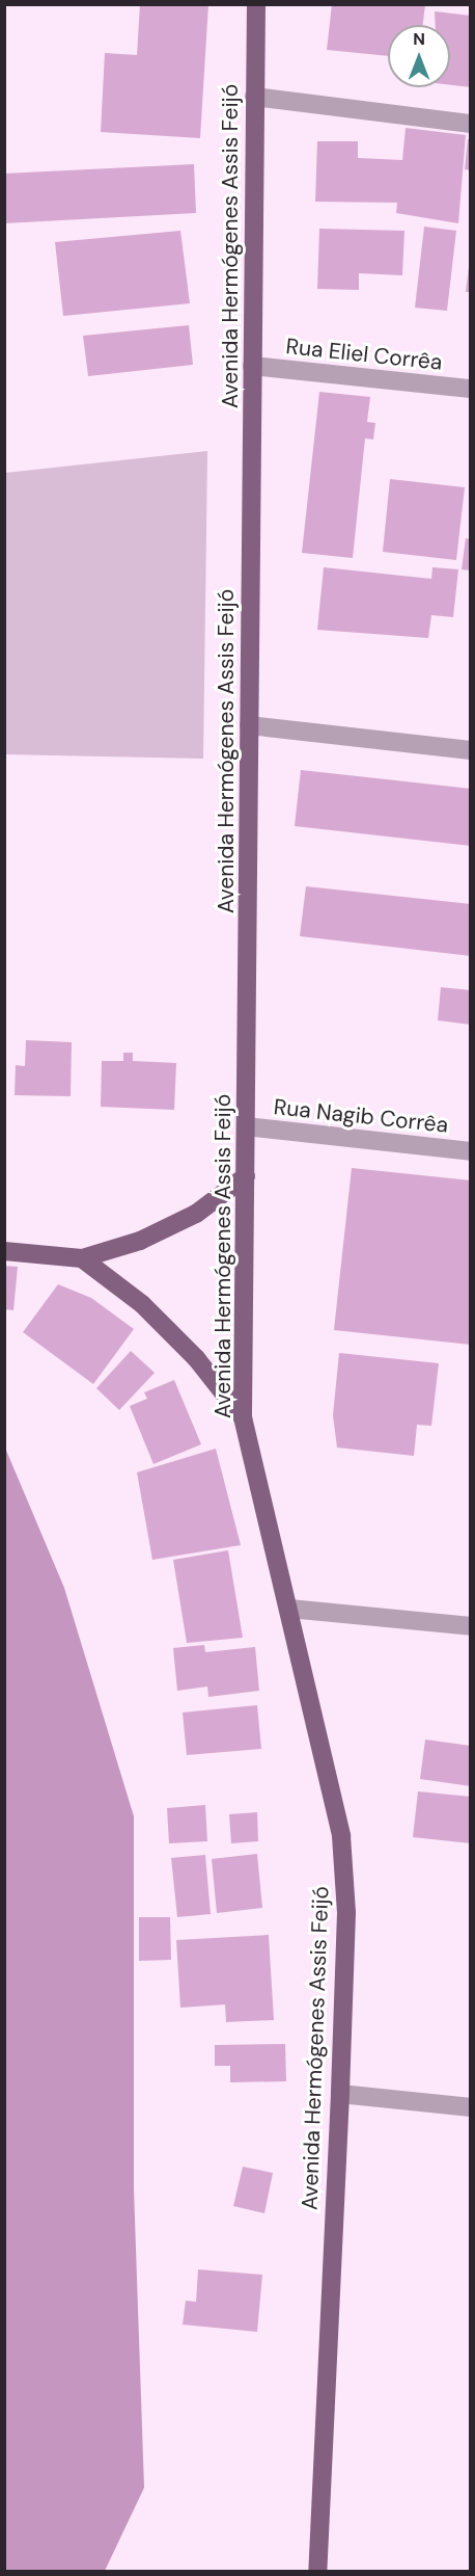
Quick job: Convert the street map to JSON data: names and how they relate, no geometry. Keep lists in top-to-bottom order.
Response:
{
  "streets": {
    "main road": ["Avenida Hermógenes Assis Feijó"],
    "street": ["Rua Eliel Corrêa", "Rua Nagib Corrêa"]
  },
  "crossings": [
    ["Avenida Hermógenes Assis Feijó", "Rua Eliel Corrêa"],
    ["Avenida Hermógenes Assis Feijó", "Rua Nagib Corrêa"]
  ],
  "north": "top"
}
